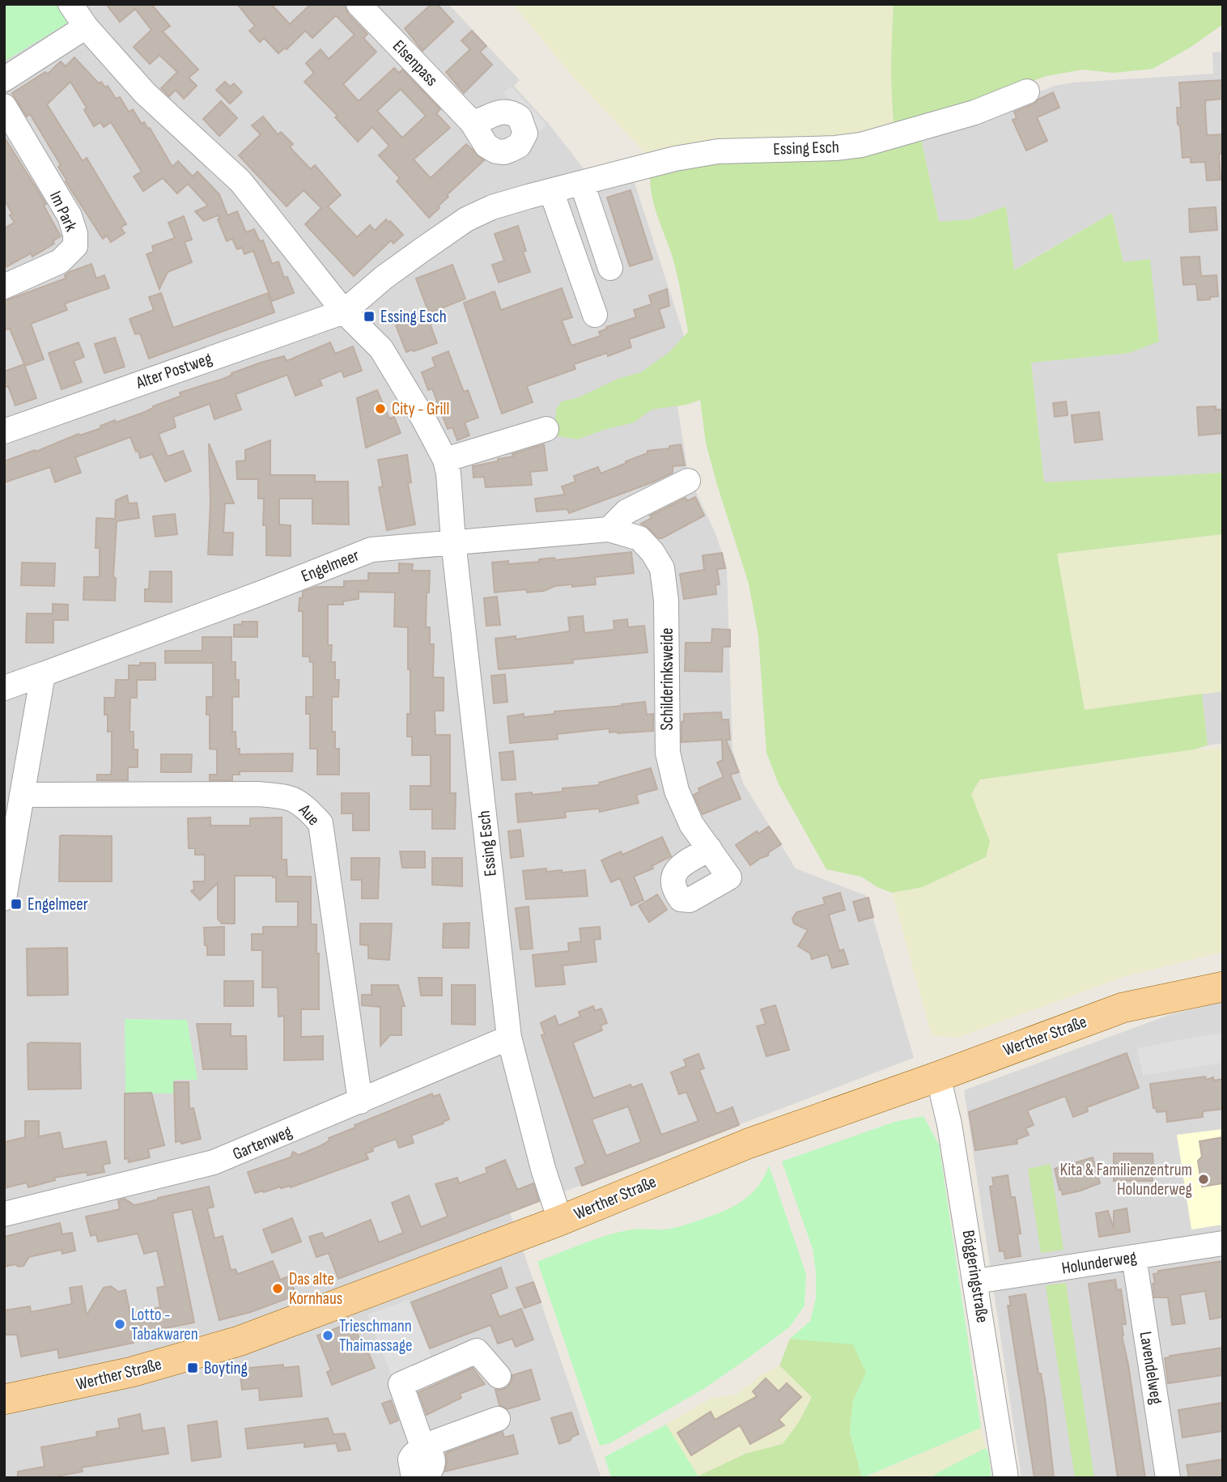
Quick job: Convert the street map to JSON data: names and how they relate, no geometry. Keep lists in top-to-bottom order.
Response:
{
  "streets": {
    "main road": ["Werther Straße"],
    "street": [
      "Elsenpass",
      "Essing Esch",
      "Im Park",
      "Alter Postweg",
      "Engelmeer",
      "Schilderinksweide",
      "Aue",
      "Gartenweg",
      "Holunderweg",
      "Böggeringstraße",
      "Lavendelweg"
    ]
  },
  "crossings": [
    ["Essing Esch", "Alter Postweg"],
    ["Essing Esch", "Engelmeer"],
    ["Essing Esch", "Schilderinksweide"],
    ["Essing Esch", "Werther Straße"],
    ["Essing Esch", "Gartenweg"],
    ["Engelmeer", "Schilderinksweide"],
    ["Aue", "Gartenweg"],
    ["Werther Straße", "Böggeringstraße"],
    ["Holunderweg", "Böggeringstraße"],
    ["Holunderweg", "Lavendelweg"]
  ],
  "places": {
    "transit": ["Essing Esch", "Engelmeer", "Boyting"],
    "other": [
      "City - Grill",
      "Kita & Familienzentrum Holunderweg",
      "Das alte Kornhaus",
      "Lotto - Tabakwaren",
      "Trieschmann Thaimassage"
    ]
  }
}
